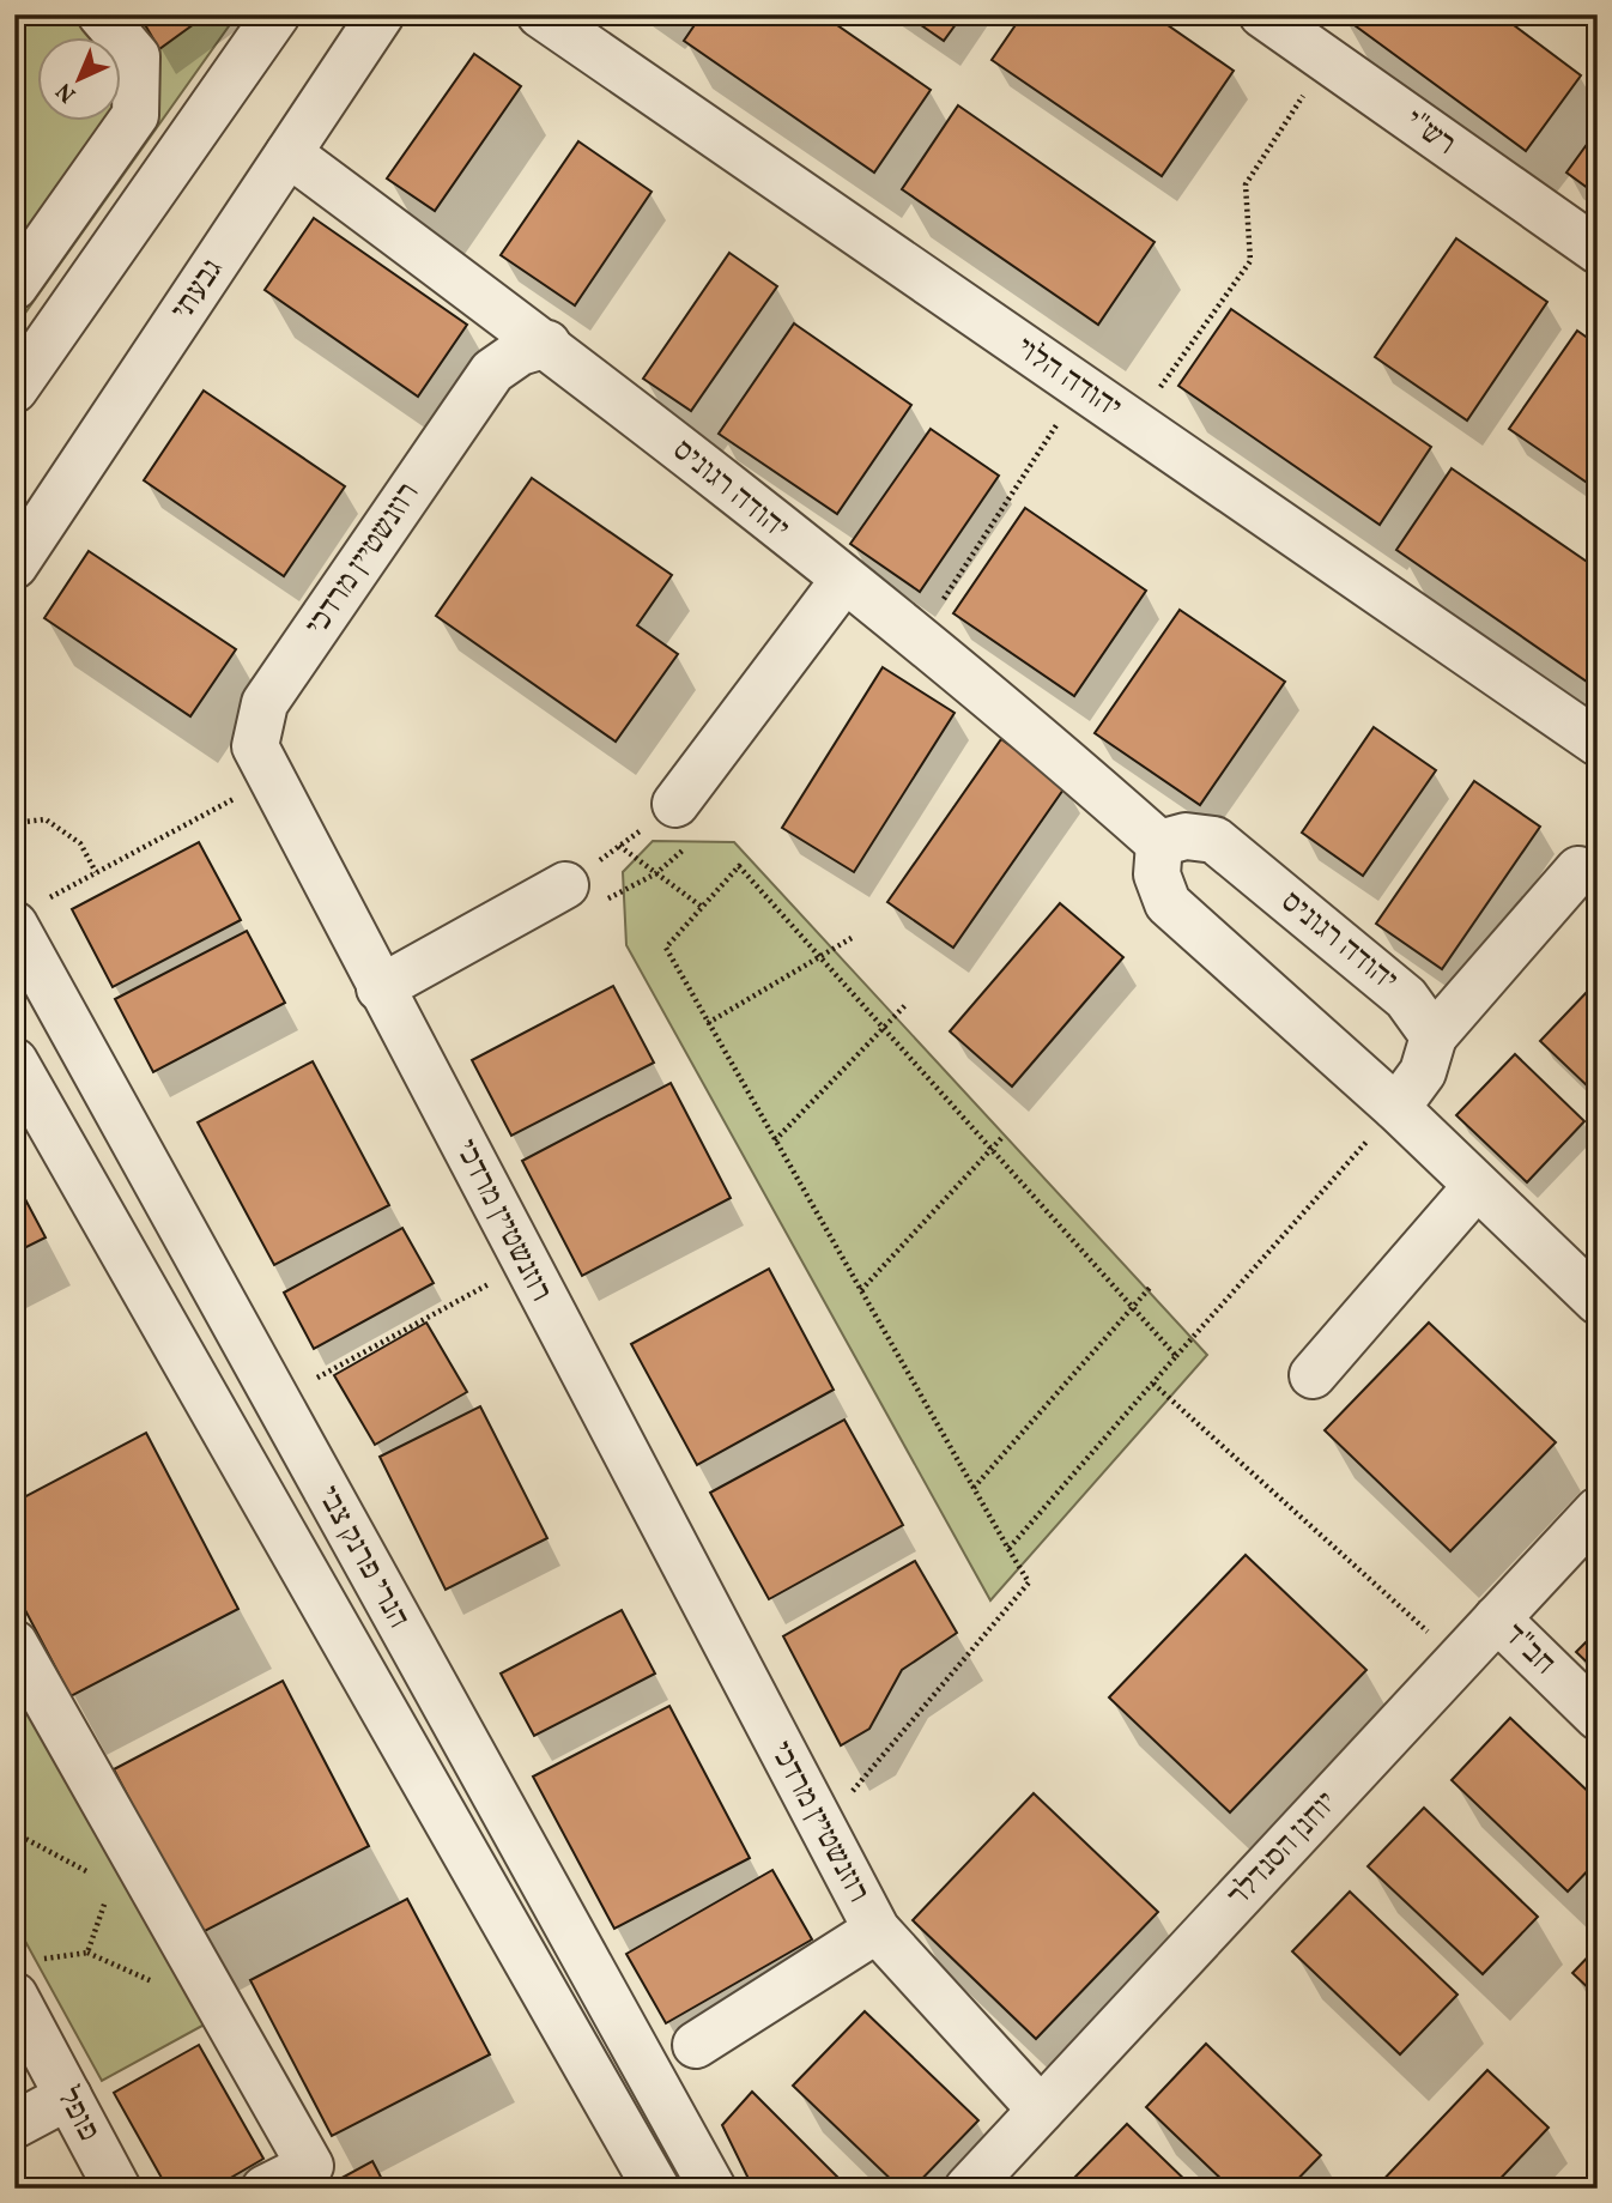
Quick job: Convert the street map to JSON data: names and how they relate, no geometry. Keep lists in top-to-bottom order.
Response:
{
  "streets": {
    "street": [
      "רש\"י",
      "גבעתי",
      "יהודה הלוי",
      "יהודה רגוניס",
      "רוזנשטיין מרדכי",
      "הנרי פרנק צבי",
      "חב\"ד",
      "יוחנן הסנדלר",
      "פופל"
    ]
  },
  "crossings": [
    ["גבעתי", "יהודה רגוניס"],
    ["יהודה רגוניס", "רוזנשטיין מרדכי"],
    ["רוזנשטיין מרדכי", "יוחנן הסנדלר"],
    ["חב\"ד", "יוחנן הסנדלר"]
  ],
  "north": "bottom left"
}
